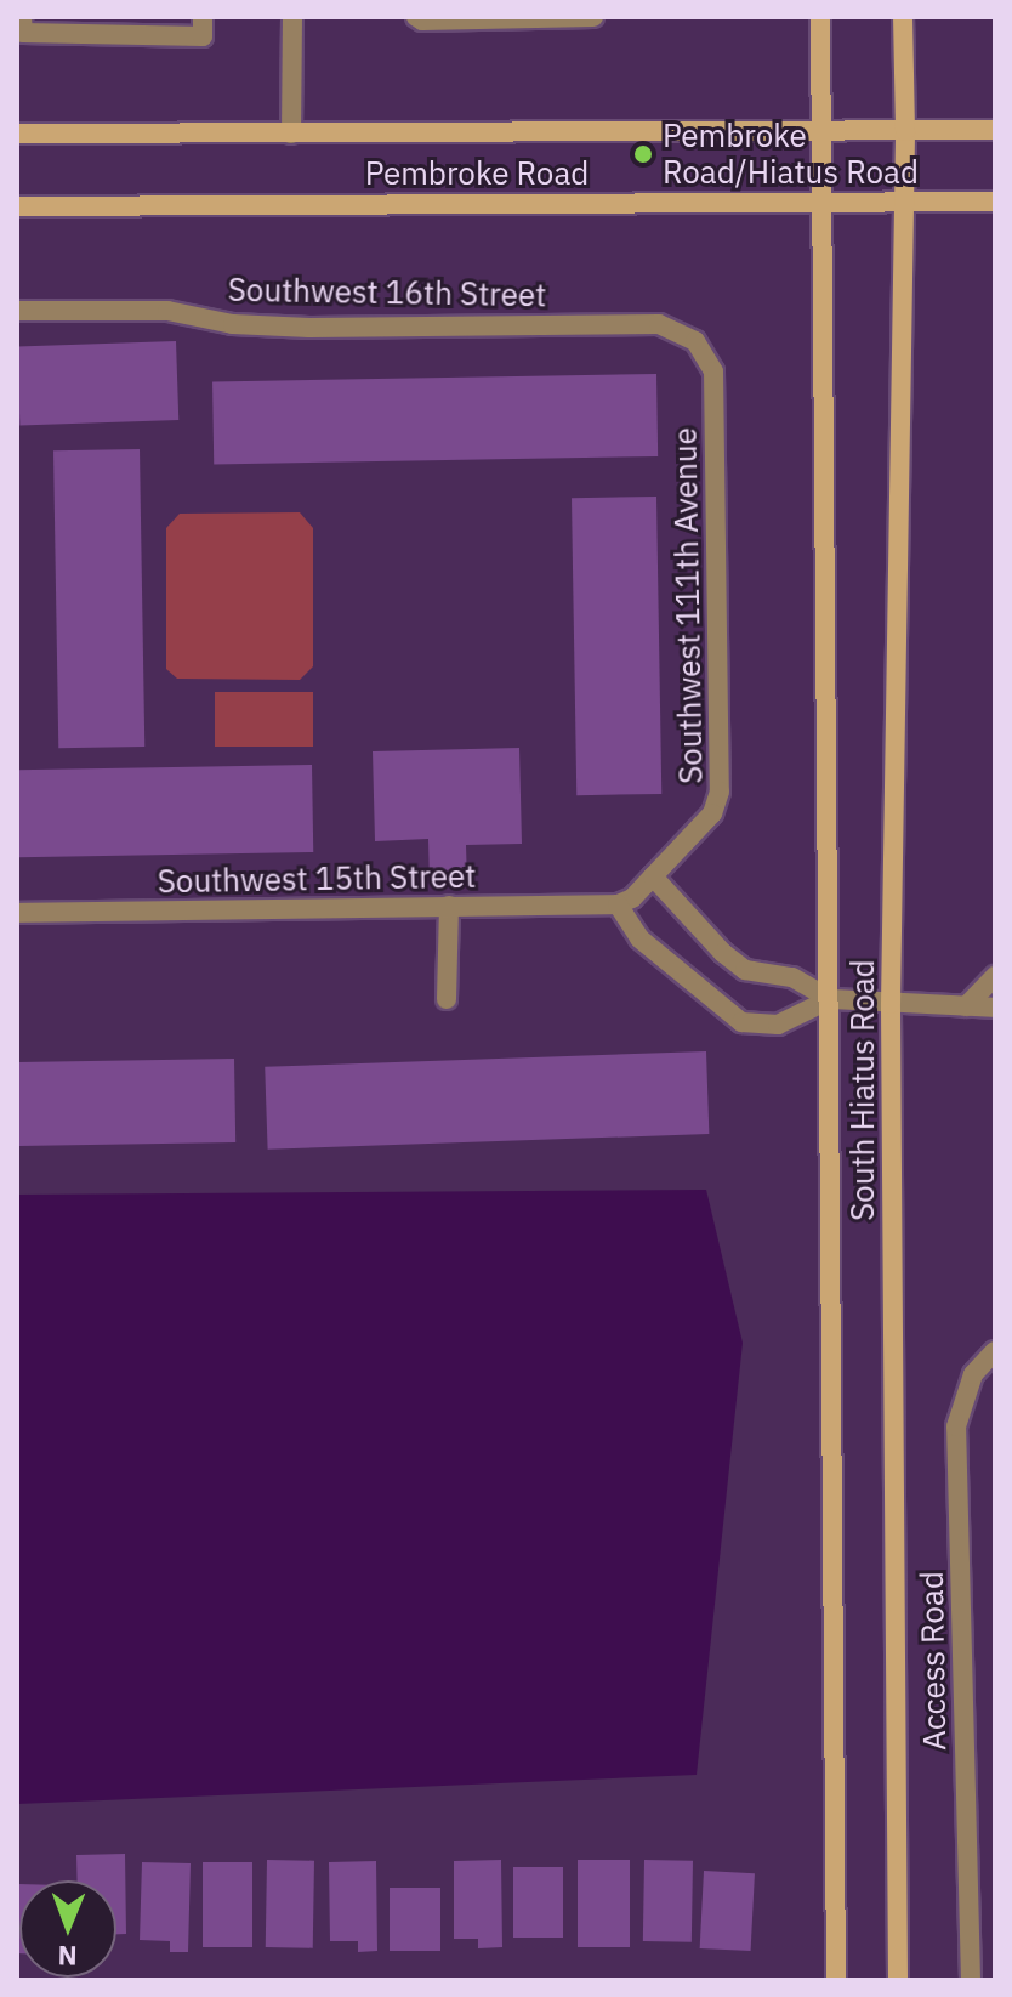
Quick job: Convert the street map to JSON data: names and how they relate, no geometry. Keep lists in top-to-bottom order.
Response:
{
  "streets": {
    "main road": ["Pembroke Road", "South Hiatus Road"],
    "street": [
      "Southwest 16th Street",
      "Southwest 111th Avenue",
      "Southwest 15th Street",
      "Access Road"
    ]
  },
  "crossings": [
    ["Pembroke Road", "South Hiatus Road"],
    ["Southwest 16th Street", "Southwest 111th Avenue"],
    ["Southwest 111th Avenue", "Southwest 15th Street"]
  ],
  "places": ["Pembroke Road/Hiatus Road"],
  "north": "bottom"
}
